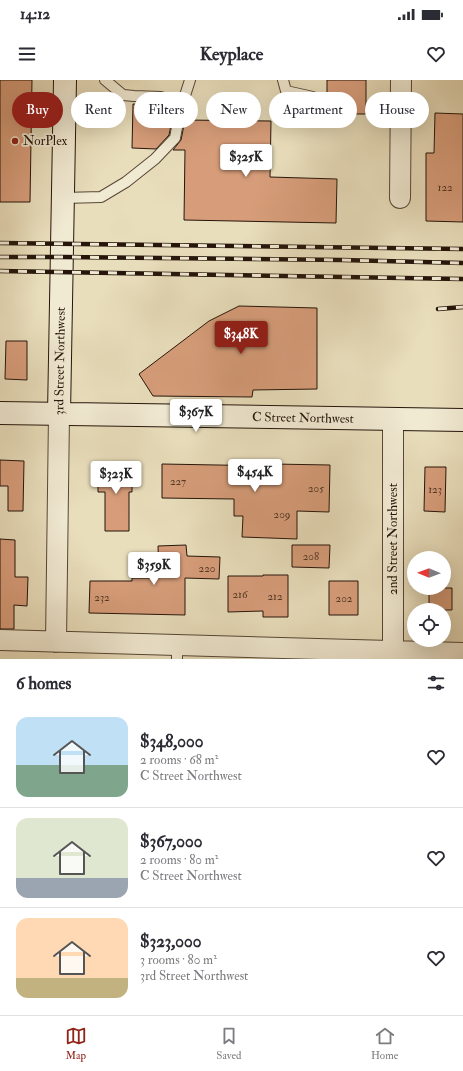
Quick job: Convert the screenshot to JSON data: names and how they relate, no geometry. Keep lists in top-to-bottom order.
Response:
{
  "streets": {
    "street": ["3rd Street Northwest", "C Street Northwest", "2nd Street Northwest"]
  },
  "crossings": [
    ["3rd Street Northwest", "C Street Northwest"],
    ["C Street Northwest", "2nd Street Northwest"]
  ],
  "places": ["NorPlex"],
  "house_numbers": [
    "122",
    "227",
    "205",
    "123",
    "209",
    "208",
    "220",
    "216",
    "212",
    "232",
    "202"
  ],
  "north": "left",
  "page": {
    "status": "14:12",
    "header": "Keyplace",
    "chip": [
      "Buy",
      "Rent",
      "Filters",
      "New",
      "Apartment",
      "House"
    ],
    "price": [
      "$325K",
      "$348K",
      "$367K",
      "$454K",
      "$323K",
      "$359K"
    ],
    "heading": "6 homes",
    "list": [
      {
        "name": "$348,000",
        "note": "2 rooms · 68 m² · C Street Northwest"
      },
      {
        "name": "$367,000",
        "note": "2 rooms · 80 m² · C Street Northwest"
      },
      {
        "name": "$323,000",
        "note": "3 rooms · 80 m² · 3rd Street Northwest"
      }
    ],
    "tabs": ["Map", "Saved", "Home"]
  }
}
